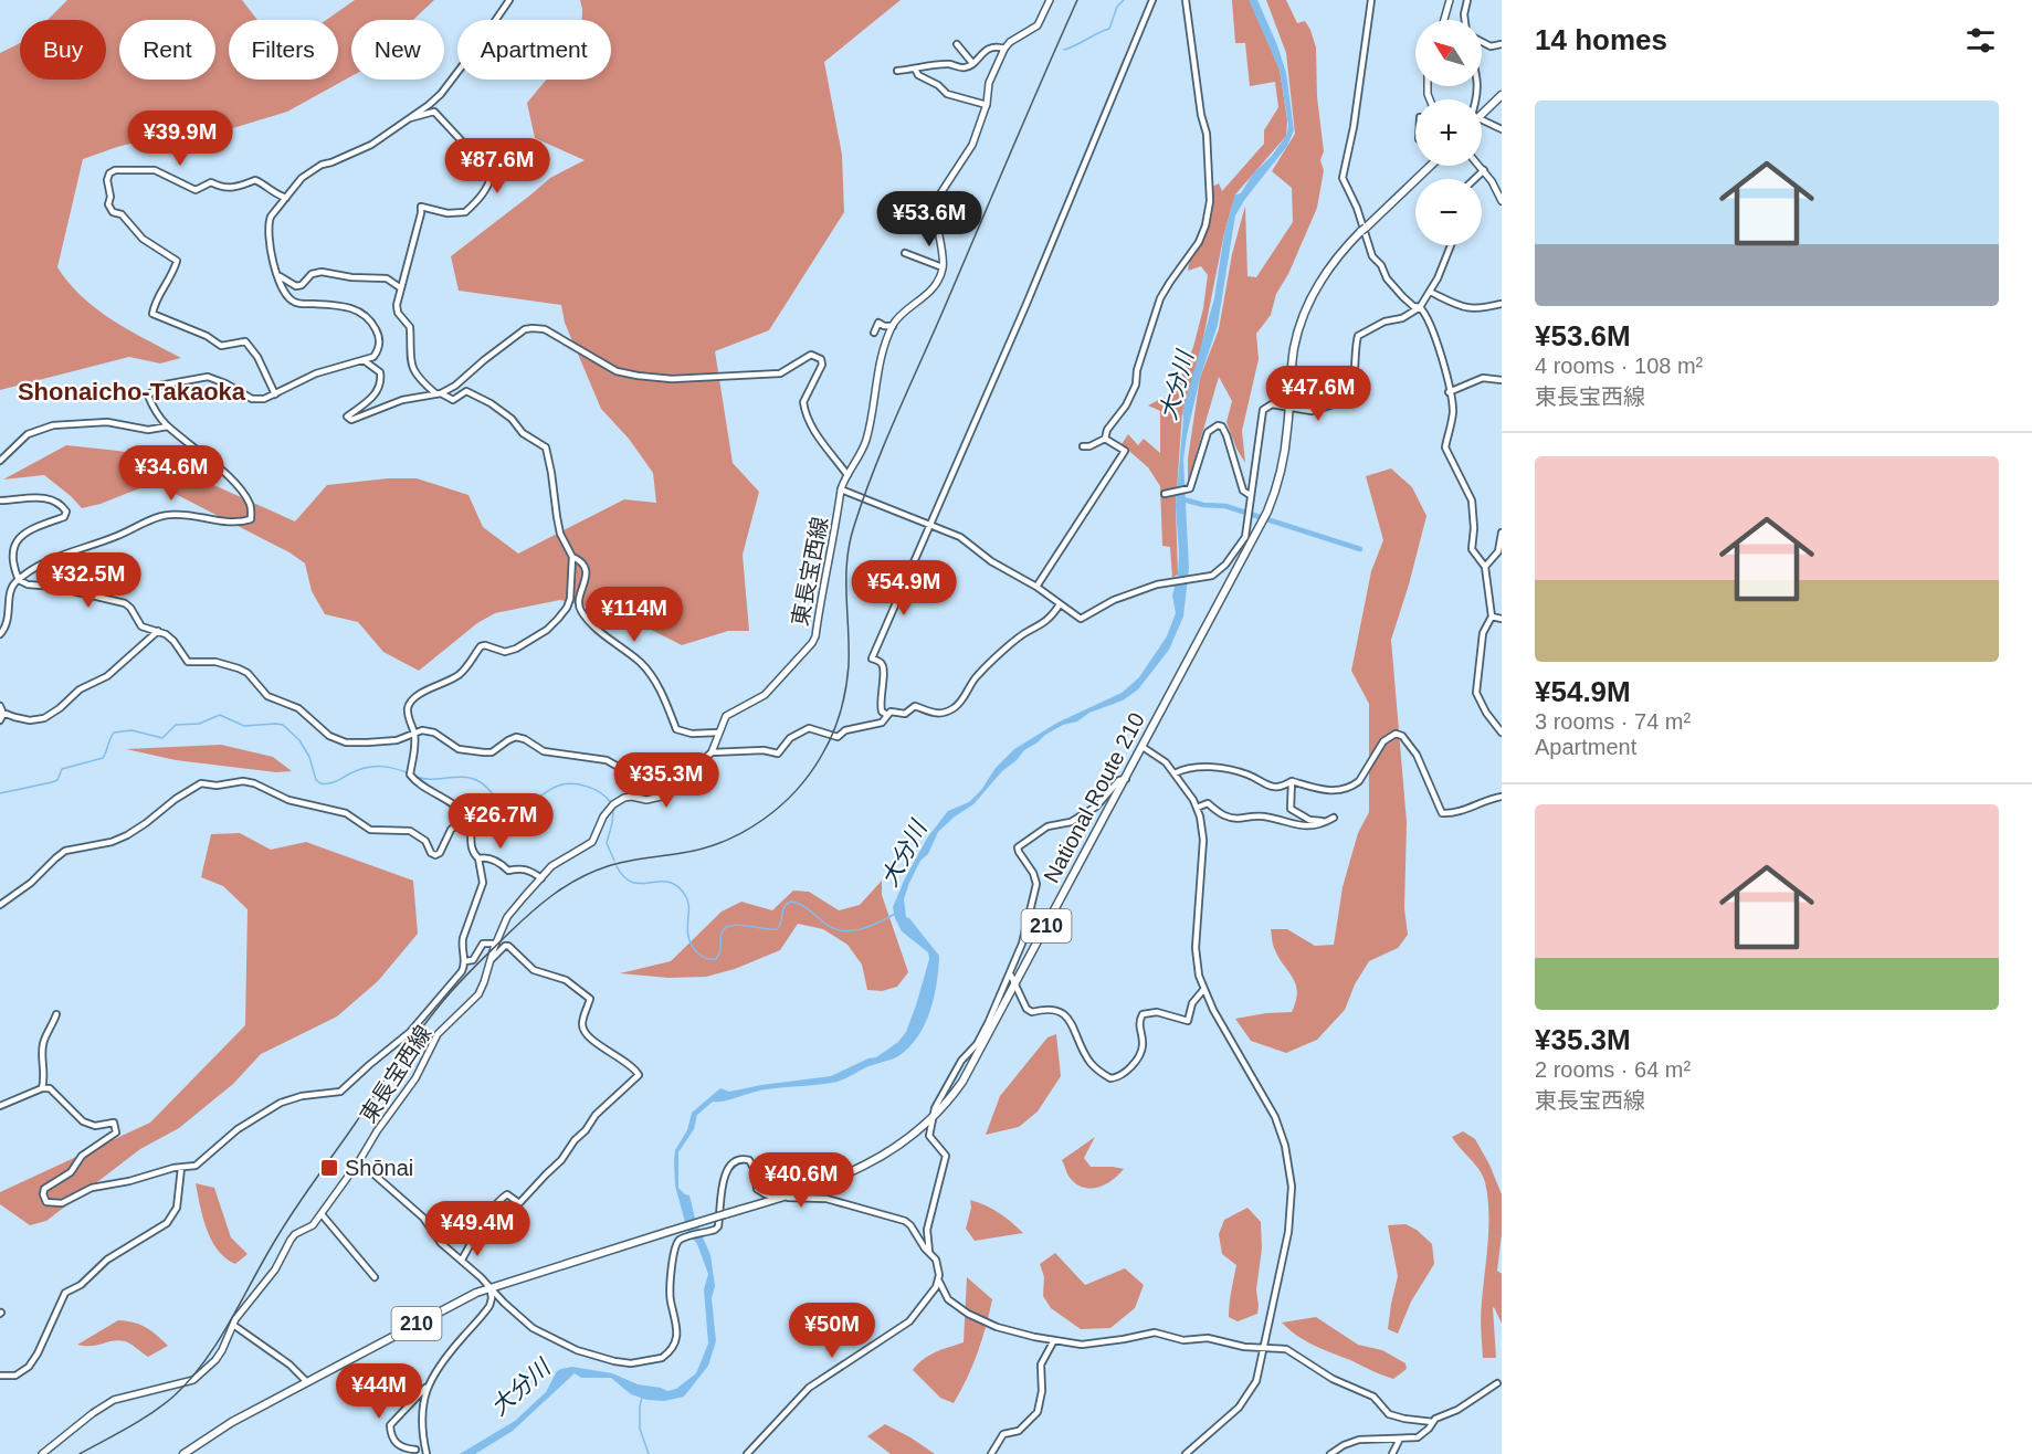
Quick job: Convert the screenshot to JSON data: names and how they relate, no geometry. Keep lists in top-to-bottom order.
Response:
{
  "streets": {
    "highway": ["National Route 210", "210"],
    "main road": ["東長宝西線"]
  },
  "districts": ["Shonaicho-Takaoka"],
  "water": ["大分川"],
  "places": {
    "transit": ["Shōnai"]
  },
  "north": "top left",
  "page": {
    "heading": "14 homes",
    "map_buttons": ["+", "−"],
    "chip": [
      "Buy",
      "Rent",
      "Filters",
      "New",
      "Apartment"
    ],
    "list": [
      {
        "name": "¥53.6M",
        "note": "4 rooms · 108 m² · 東長宝西線"
      },
      {
        "name": "¥54.9M",
        "note": "3 rooms · 74 m² · Apartment"
      },
      {
        "name": "¥35.3M",
        "note": "2 rooms · 64 m² · 東長宝西線"
      }
    ],
    "price": [
      "¥39.9M",
      "¥87.6M",
      "¥53.6M",
      "¥47.6M",
      "¥34.6M",
      "¥32.5M",
      "¥54.9M",
      "¥114M",
      "¥35.3M",
      "¥26.7M",
      "¥40.6M",
      "¥49.4M",
      "¥50M",
      "¥44M"
    ]
  }
}
